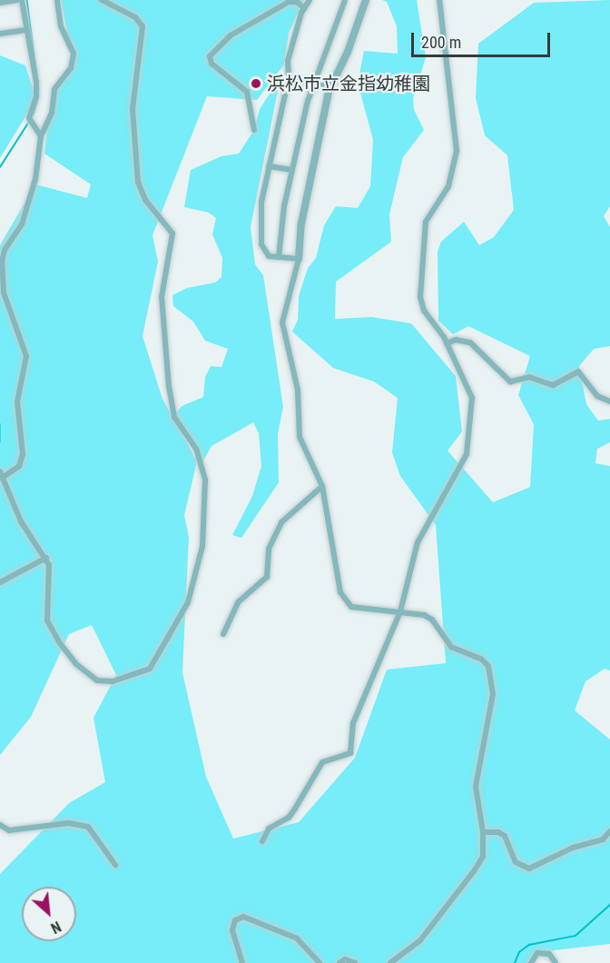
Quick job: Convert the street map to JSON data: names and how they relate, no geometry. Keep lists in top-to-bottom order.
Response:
{
  "places": ["浜松市立金指幼稚園"],
  "scale_bar": "200 m",
  "north": "bottom right"
}
